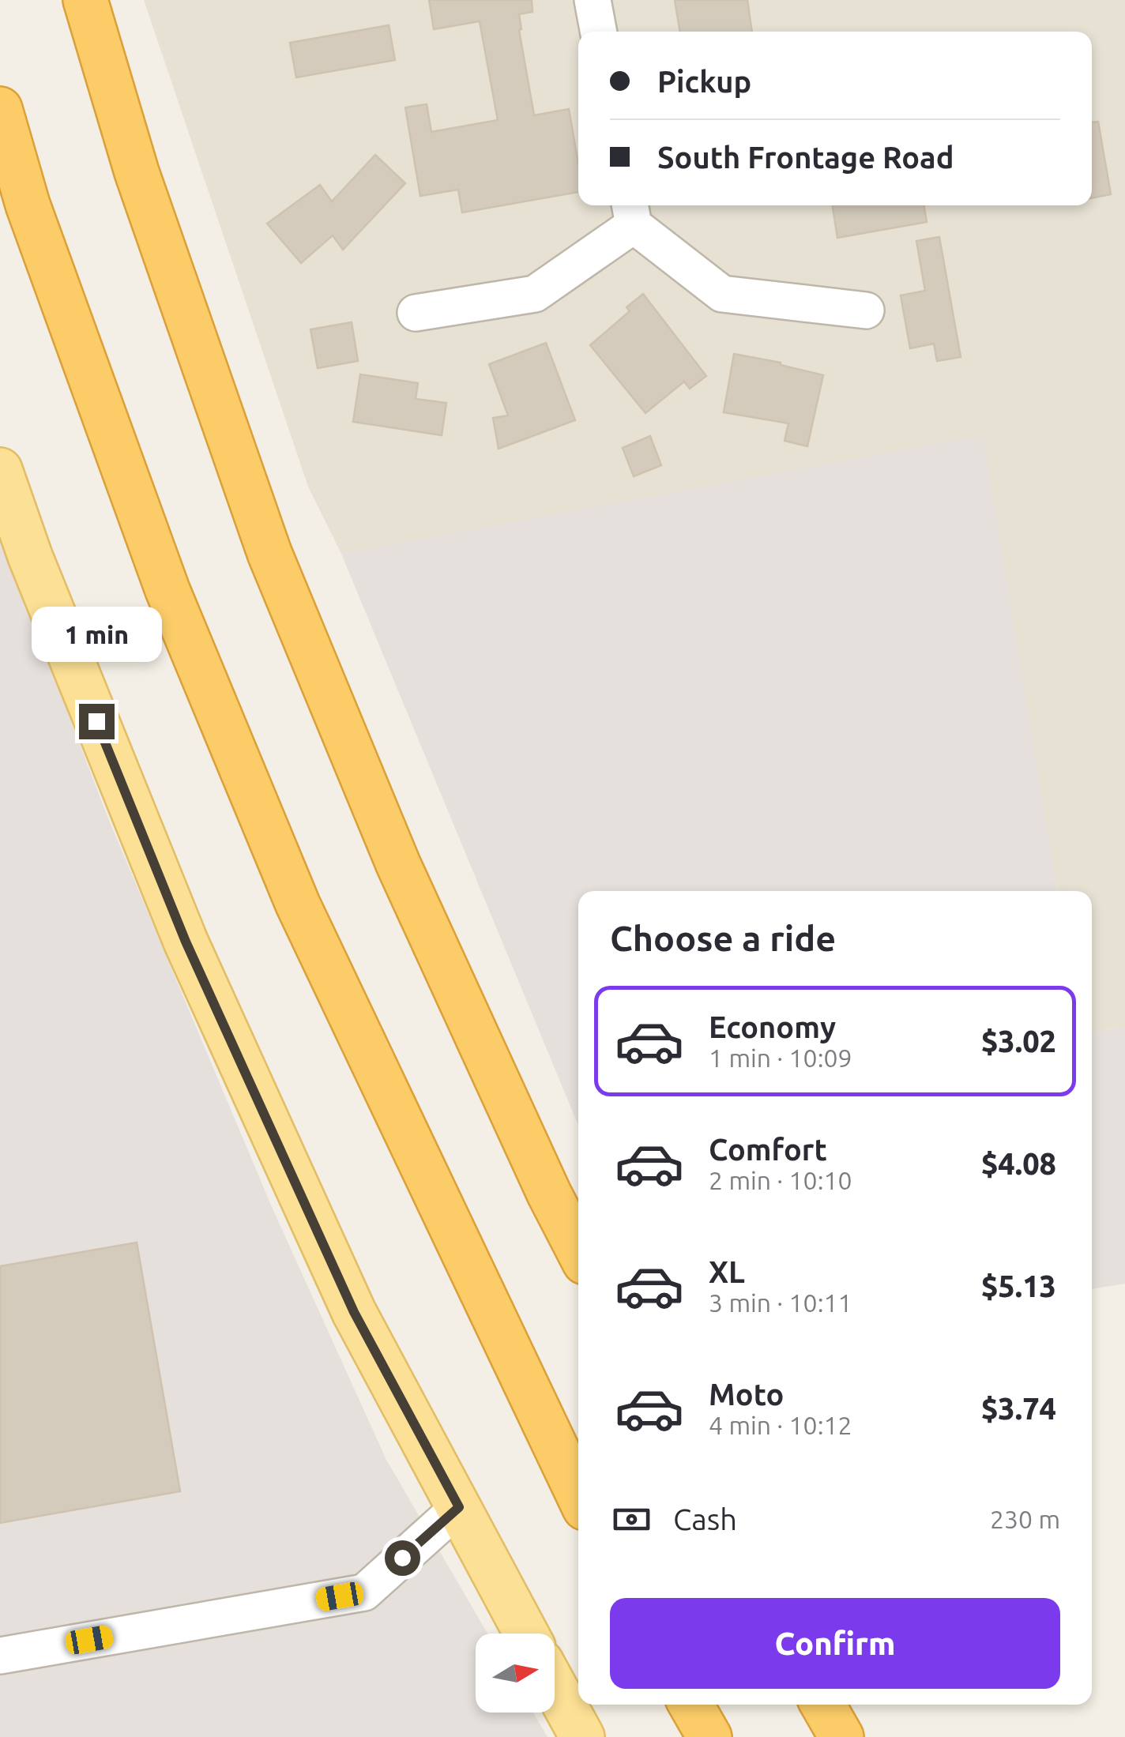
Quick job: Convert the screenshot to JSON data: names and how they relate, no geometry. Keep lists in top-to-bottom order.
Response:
{
  "north": "right",
  "page": {
    "banner": ["Pickup", "South Frontage Road"],
    "bubble": "1 min",
    "heading": "Choose a ride",
    "list": [
      {
        "name": "Economy",
        "note": "1 min · 10:09",
        "value": "$3.02"
      },
      {
        "name": "Comfort",
        "note": "2 min · 10:10",
        "value": "$4.08"
      },
      {
        "name": "XL",
        "note": "3 min · 10:11",
        "value": "$5.13"
      },
      {
        "name": "Moto",
        "note": "4 min · 10:12",
        "value": "$3.74"
      }
    ],
    "pay": ["Cash", "230 m"],
    "buttons": "Confirm"
  }
}
